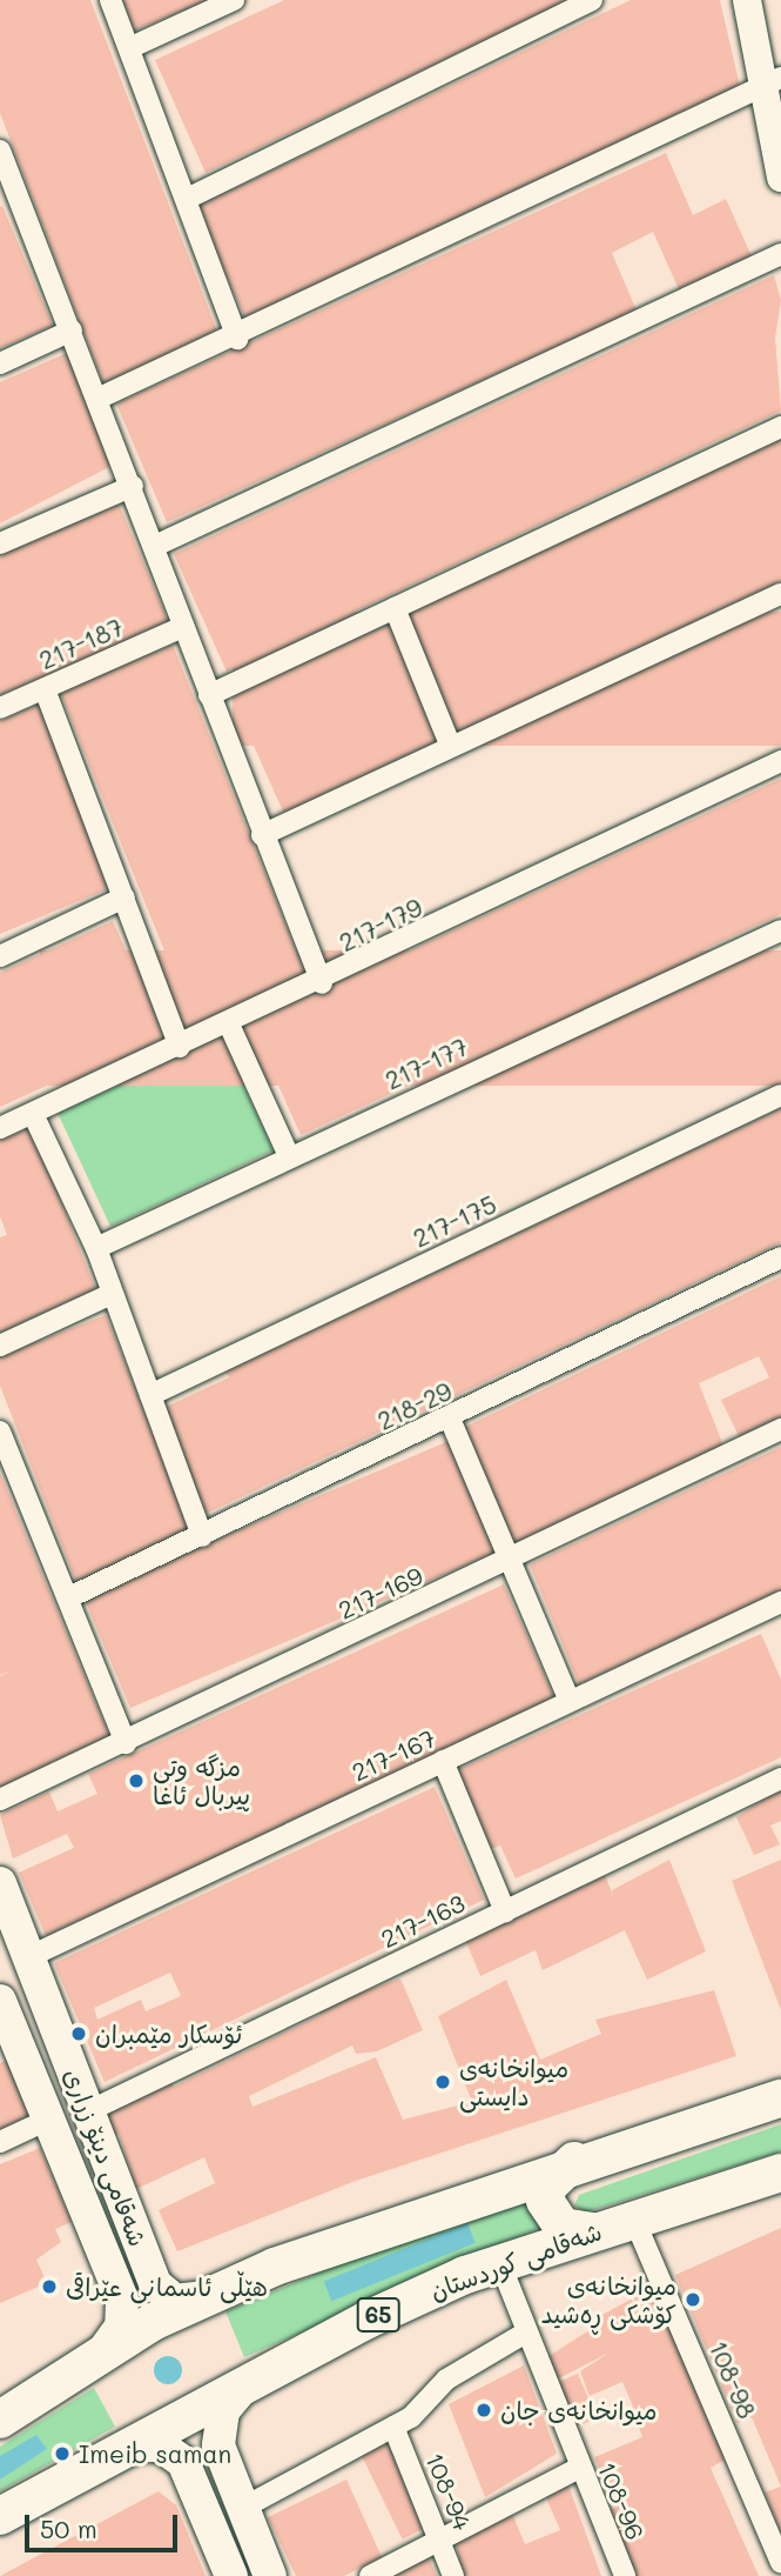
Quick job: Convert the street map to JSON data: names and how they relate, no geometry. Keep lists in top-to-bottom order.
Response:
{
  "streets": {
    "highway": ["شەقامی کوردستان", "65"],
    "main road": ["شەقامی دینۆ زراری"],
    "street": [
      "217-187",
      "217-179",
      "217-177",
      "217-175",
      "218-29",
      "217-169",
      "217-167",
      "217-163",
      "108-98",
      "108-94",
      "108-96"
    ]
  },
  "crossings": [
    ["217-167", "شەقامی دینۆ زراری"],
    ["217-163", "شەقامی دینۆ زراری"],
    ["شەقامی کوردستان", "108-98"],
    ["شەقامی کوردستان", "108-96"]
  ],
  "places": [
    "مزگه وتى پيربال ئاغا",
    "ئۆسکار مێمبران",
    "میوانخانەی دایستی",
    "هێڵی ئاسمانی عێراقی",
    "میوانخانەی کۆشکی ڕەشید",
    "میوانخانەی جان",
    "Imeib saman"
  ],
  "scale_bar": "50 m"
}
